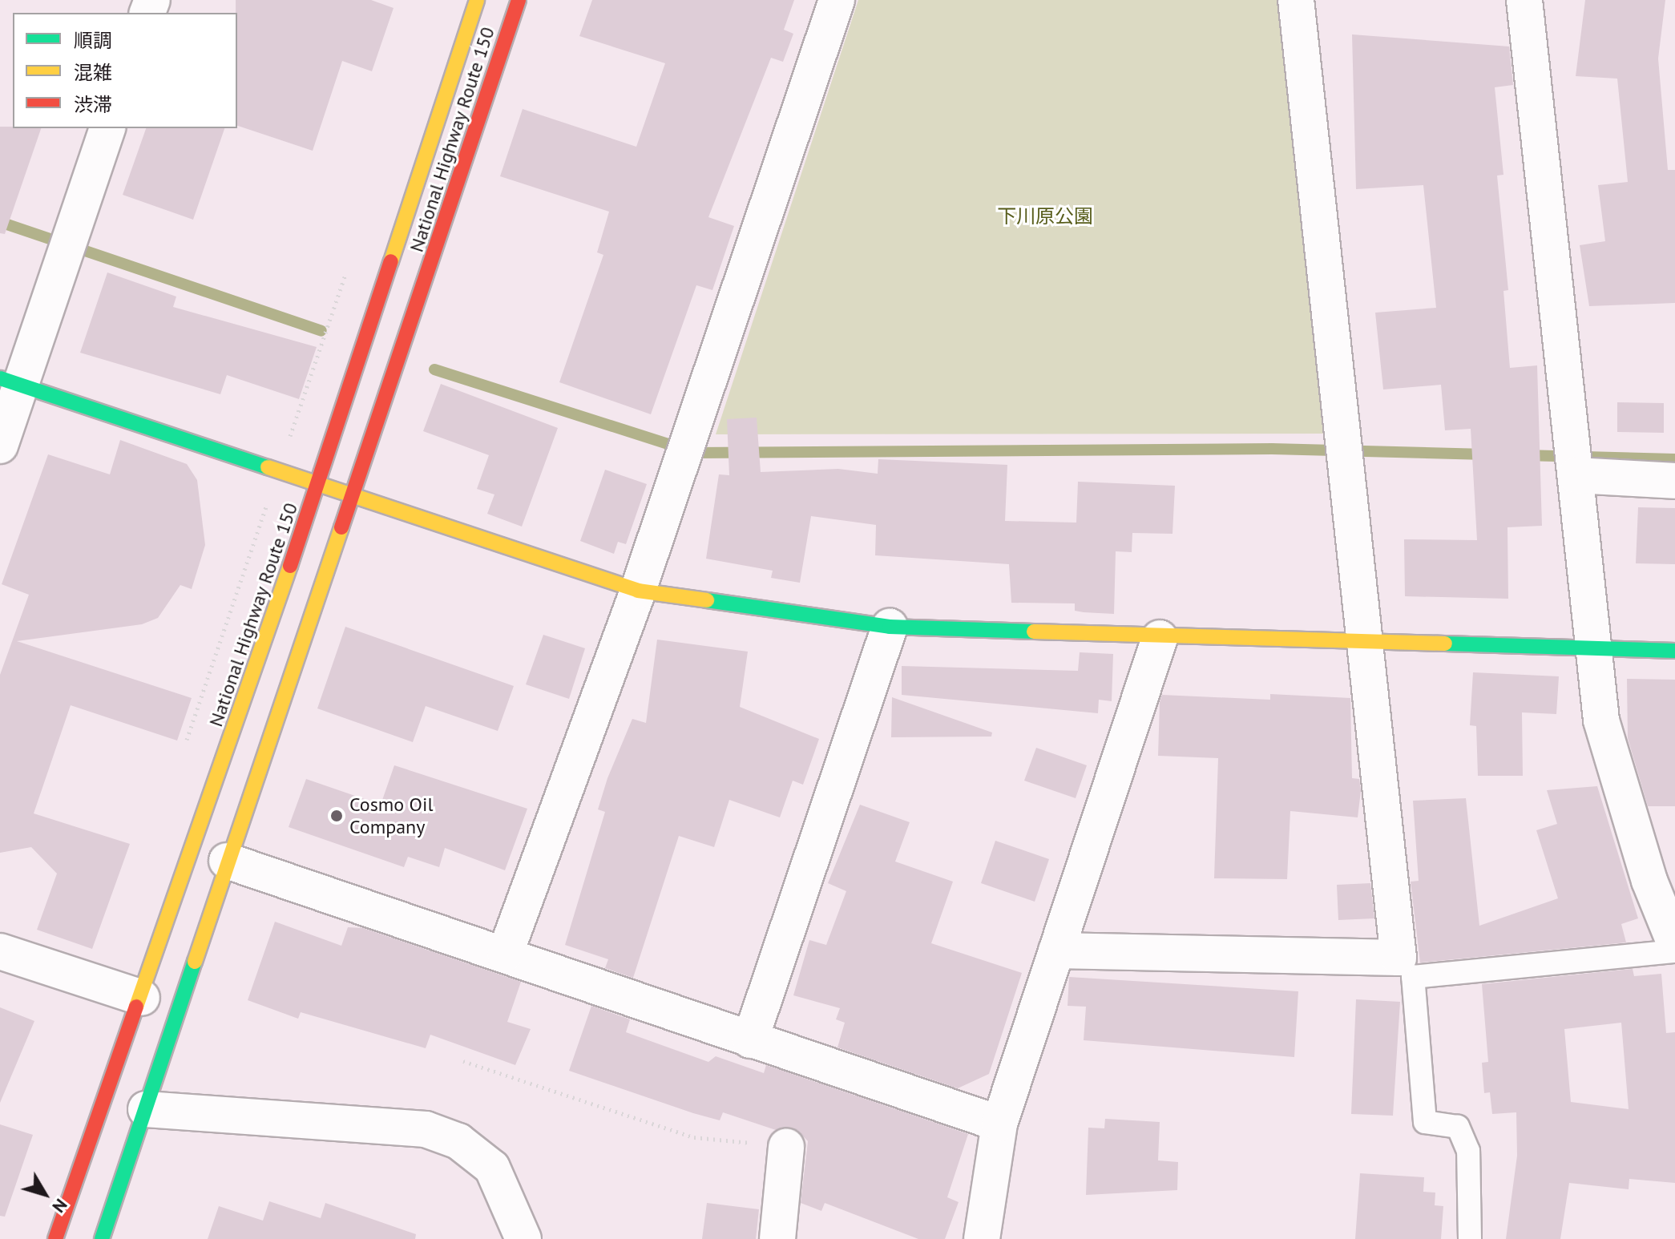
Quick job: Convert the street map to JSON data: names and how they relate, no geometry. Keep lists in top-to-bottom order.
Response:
{
  "streets": {
    "main road": ["National Highway Route 150"]
  },
  "parks": ["下川原公園"],
  "places": ["Cosmo Oil Company"],
  "legend": ["順調", "混雑", "渋滞"],
  "north": "bottom right"
}
